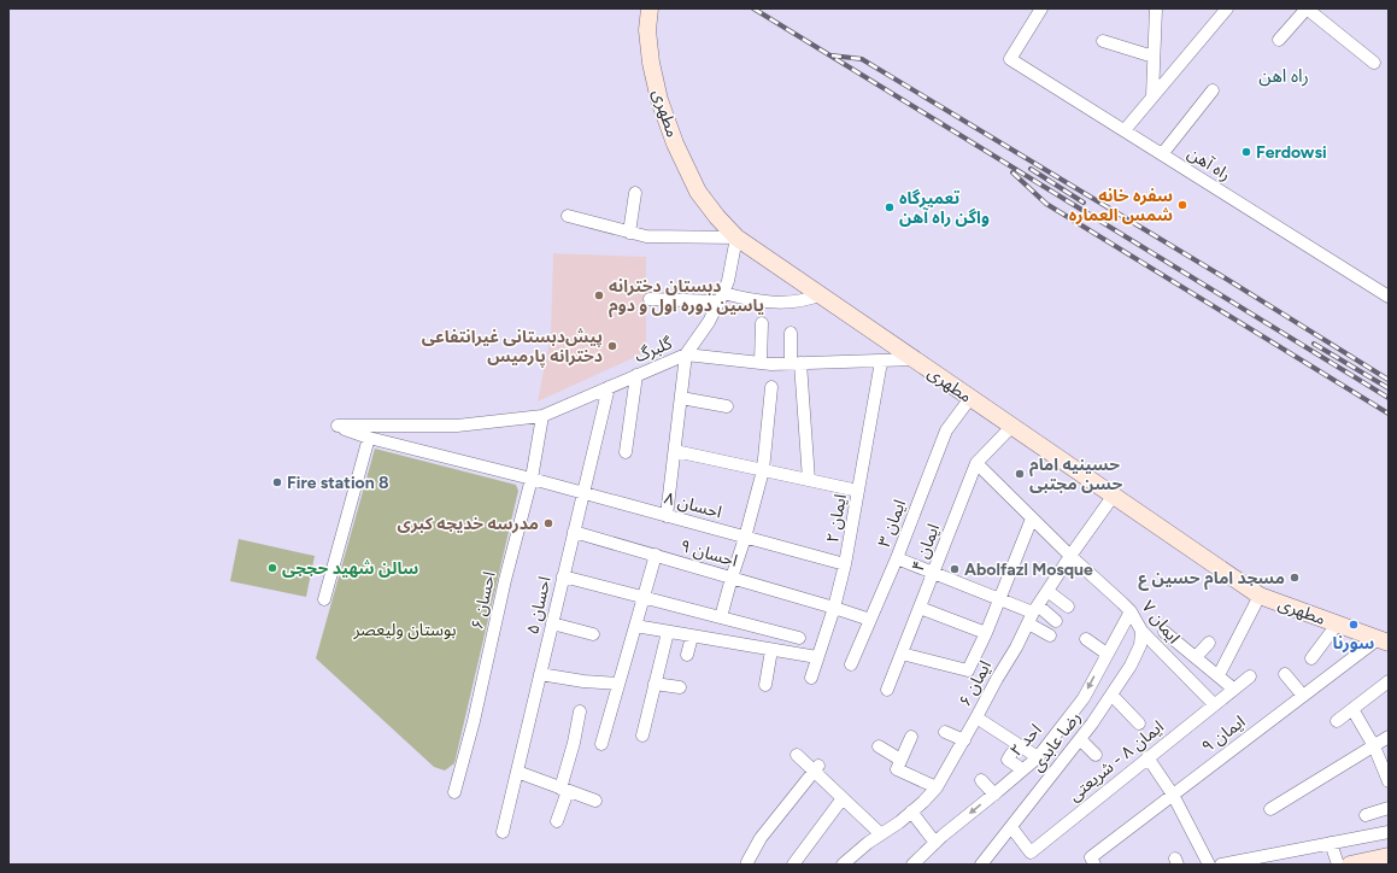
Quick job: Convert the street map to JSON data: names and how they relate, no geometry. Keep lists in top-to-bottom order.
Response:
{
  "streets": {
    "street": [
      "مطهری",
      "راه آهن",
      "گلبرگ",
      "احسان ۸",
      "ایمان ۲",
      "ایمان ۳",
      "ایمان ۴",
      "احسان ۹",
      "احسان ۶",
      "احسان ۵",
      "ایمان ۷",
      "ایمان ۶",
      "ایمان ۹",
      "احد ۲",
      "رضا عابدی",
      "ایمان ۸ - شریعتی"
    ]
  },
  "crossings": [
    ["مطهری", "گلبرگ"],
    ["مطهری", "ایمان ۳"],
    ["مطهری", "ایمان ۴"],
    ["مطهری", "ایمان ۶"],
    ["مطهری", "ایمان ۹"],
    ["گلبرگ", "احسان ۸"],
    ["گلبرگ", "احسان ۶"],
    ["گلبرگ", "احسان ۵"],
    ["احسان ۸", "ایمان ۲"],
    ["احسان ۸", "احسان ۶"],
    ["احسان ۸", "احسان ۵"],
    ["ایمان ۲", "احسان ۹"],
    ["ایمان ۳", "احسان ۹"],
    ["ایمان ۴", "ایمان ۷"],
    ["احسان ۹", "احسان ۵"],
    ["ایمان ۷", "ایمان ۶"],
    ["ایمان ۷", "احد ۲"],
    ["ایمان ۷", "رضا عابدی"],
    ["ایمان ۷", "ایمان ۸ - شریعتی"],
    ["رضا عابدی", "ایمان ۸ - شریعتی"]
  ],
  "one_way": ["احد ۲"],
  "districts": ["راه اهن"],
  "parks": ["بوستان ولیعصر"],
  "places": [
    "Ferdowsi",
    "سفره خانه شمس العماره",
    "تعمیرگاه واگن راه آهن",
    "دبستان دخترانه یاسین دوره اول و دوم",
    "پیش‌دبستانی غیرانتفاعی دخترانه پارمیس",
    "حسینیه امام حسن مجتبی",
    "Fire station 8",
    "مدرسه خدیجه کبری",
    "سالن شهید حججی",
    "Abolfazl Mosque",
    "مسجد امام حسین ع",
    "سورنا"
  ]
}
